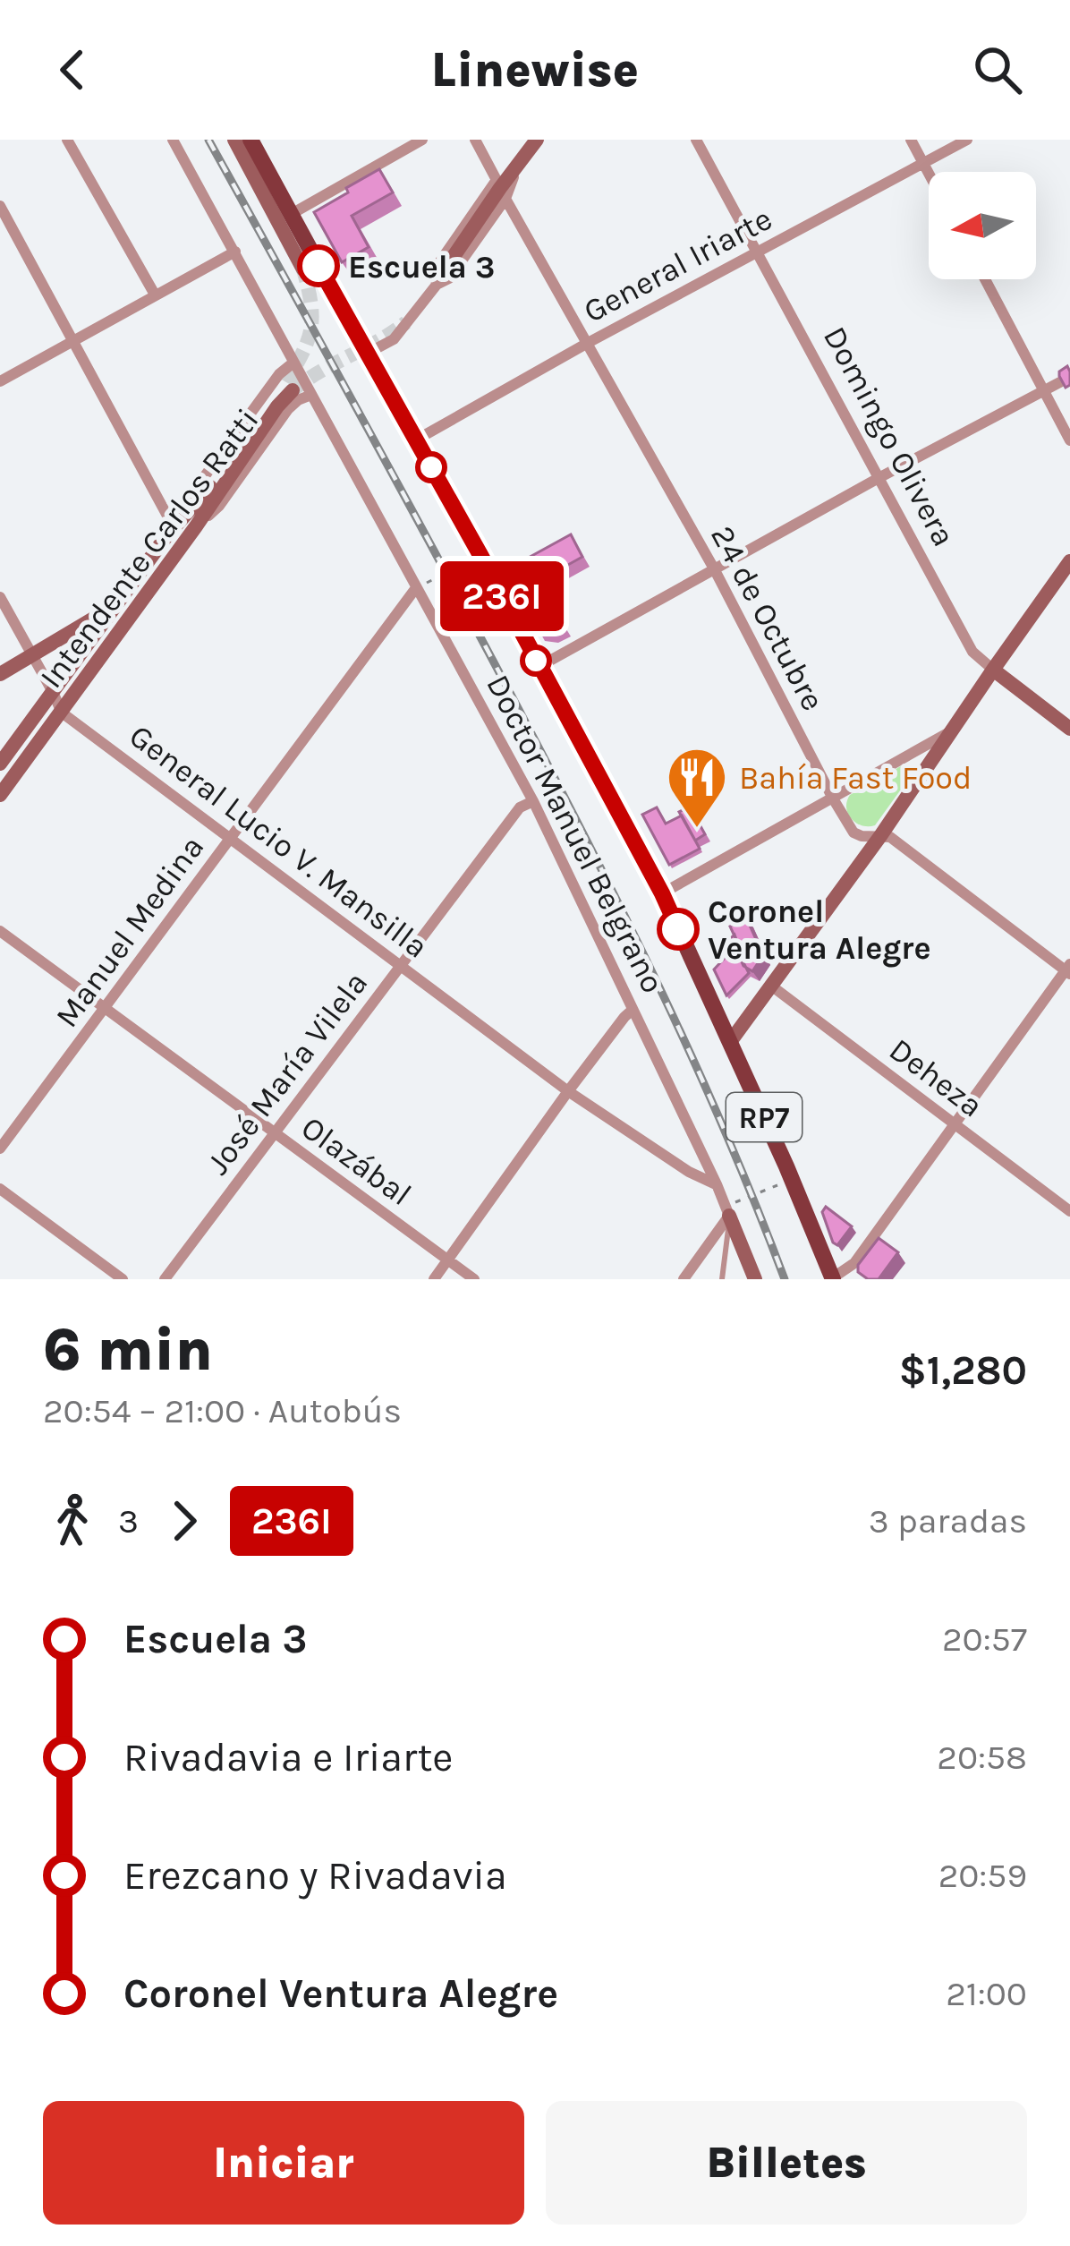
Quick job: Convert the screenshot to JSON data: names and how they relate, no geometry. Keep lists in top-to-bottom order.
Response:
{
  "streets": {
    "main road": [
      "Domingo Olivera",
      "Intendente Carlos Ratti",
      "Doctor Manuel Belgrano",
      "RP7"
    ],
    "street": [
      "General Iriarte",
      "24 de Octubre",
      "General Lucio V. Mansilla",
      "Manuel Medina",
      "José María Vilela",
      "Deheza",
      "Olazábal"
    ]
  },
  "crossings": [
    ["General Iriarte", "Domingo Olivera"],
    ["General Iriarte", "24 de Octubre"],
    ["General Iriarte", "RP7"],
    ["Intendente Carlos Ratti", "Doctor Manuel Belgrano"],
    ["Intendente Carlos Ratti", "General Lucio V. Mansilla"],
    ["Doctor Manuel Belgrano", "General Lucio V. Mansilla"],
    ["Doctor Manuel Belgrano", "Manuel Medina"],
    ["Doctor Manuel Belgrano", "José María Vilela"],
    ["General Lucio V. Mansilla", "Manuel Medina"],
    ["General Lucio V. Mansilla", "José María Vilela"],
    ["Manuel Medina", "Olazábal"],
    ["José María Vilela", "Olazábal"]
  ],
  "places": {
    "other": ["Escuela 3", "Coronel Ventura Alegre"],
    "restaurant": ["Bahía Fast Food"]
  },
  "lines": ["bus line 236I"],
  "north": "left",
  "page": {
    "header": "Linewise",
    "on_map": "236I",
    "heading": ["6 min", "20:54 – 21:00 · Autobús", "$1,280"],
    "legs": ["3", "236I", "3 paradas"],
    "list": [
      {
        "name": "Escuela 3",
        "value": "20:57"
      },
      {
        "name": "Rivadavia e Iriarte",
        "value": "20:58"
      },
      {
        "name": "Erezcano y Rivadavia",
        "value": "20:59"
      },
      {
        "name": "Coronel Ventura Alegre",
        "value": "21:00"
      }
    ],
    "buttons": ["Iniciar", "Billetes"]
  }
}
